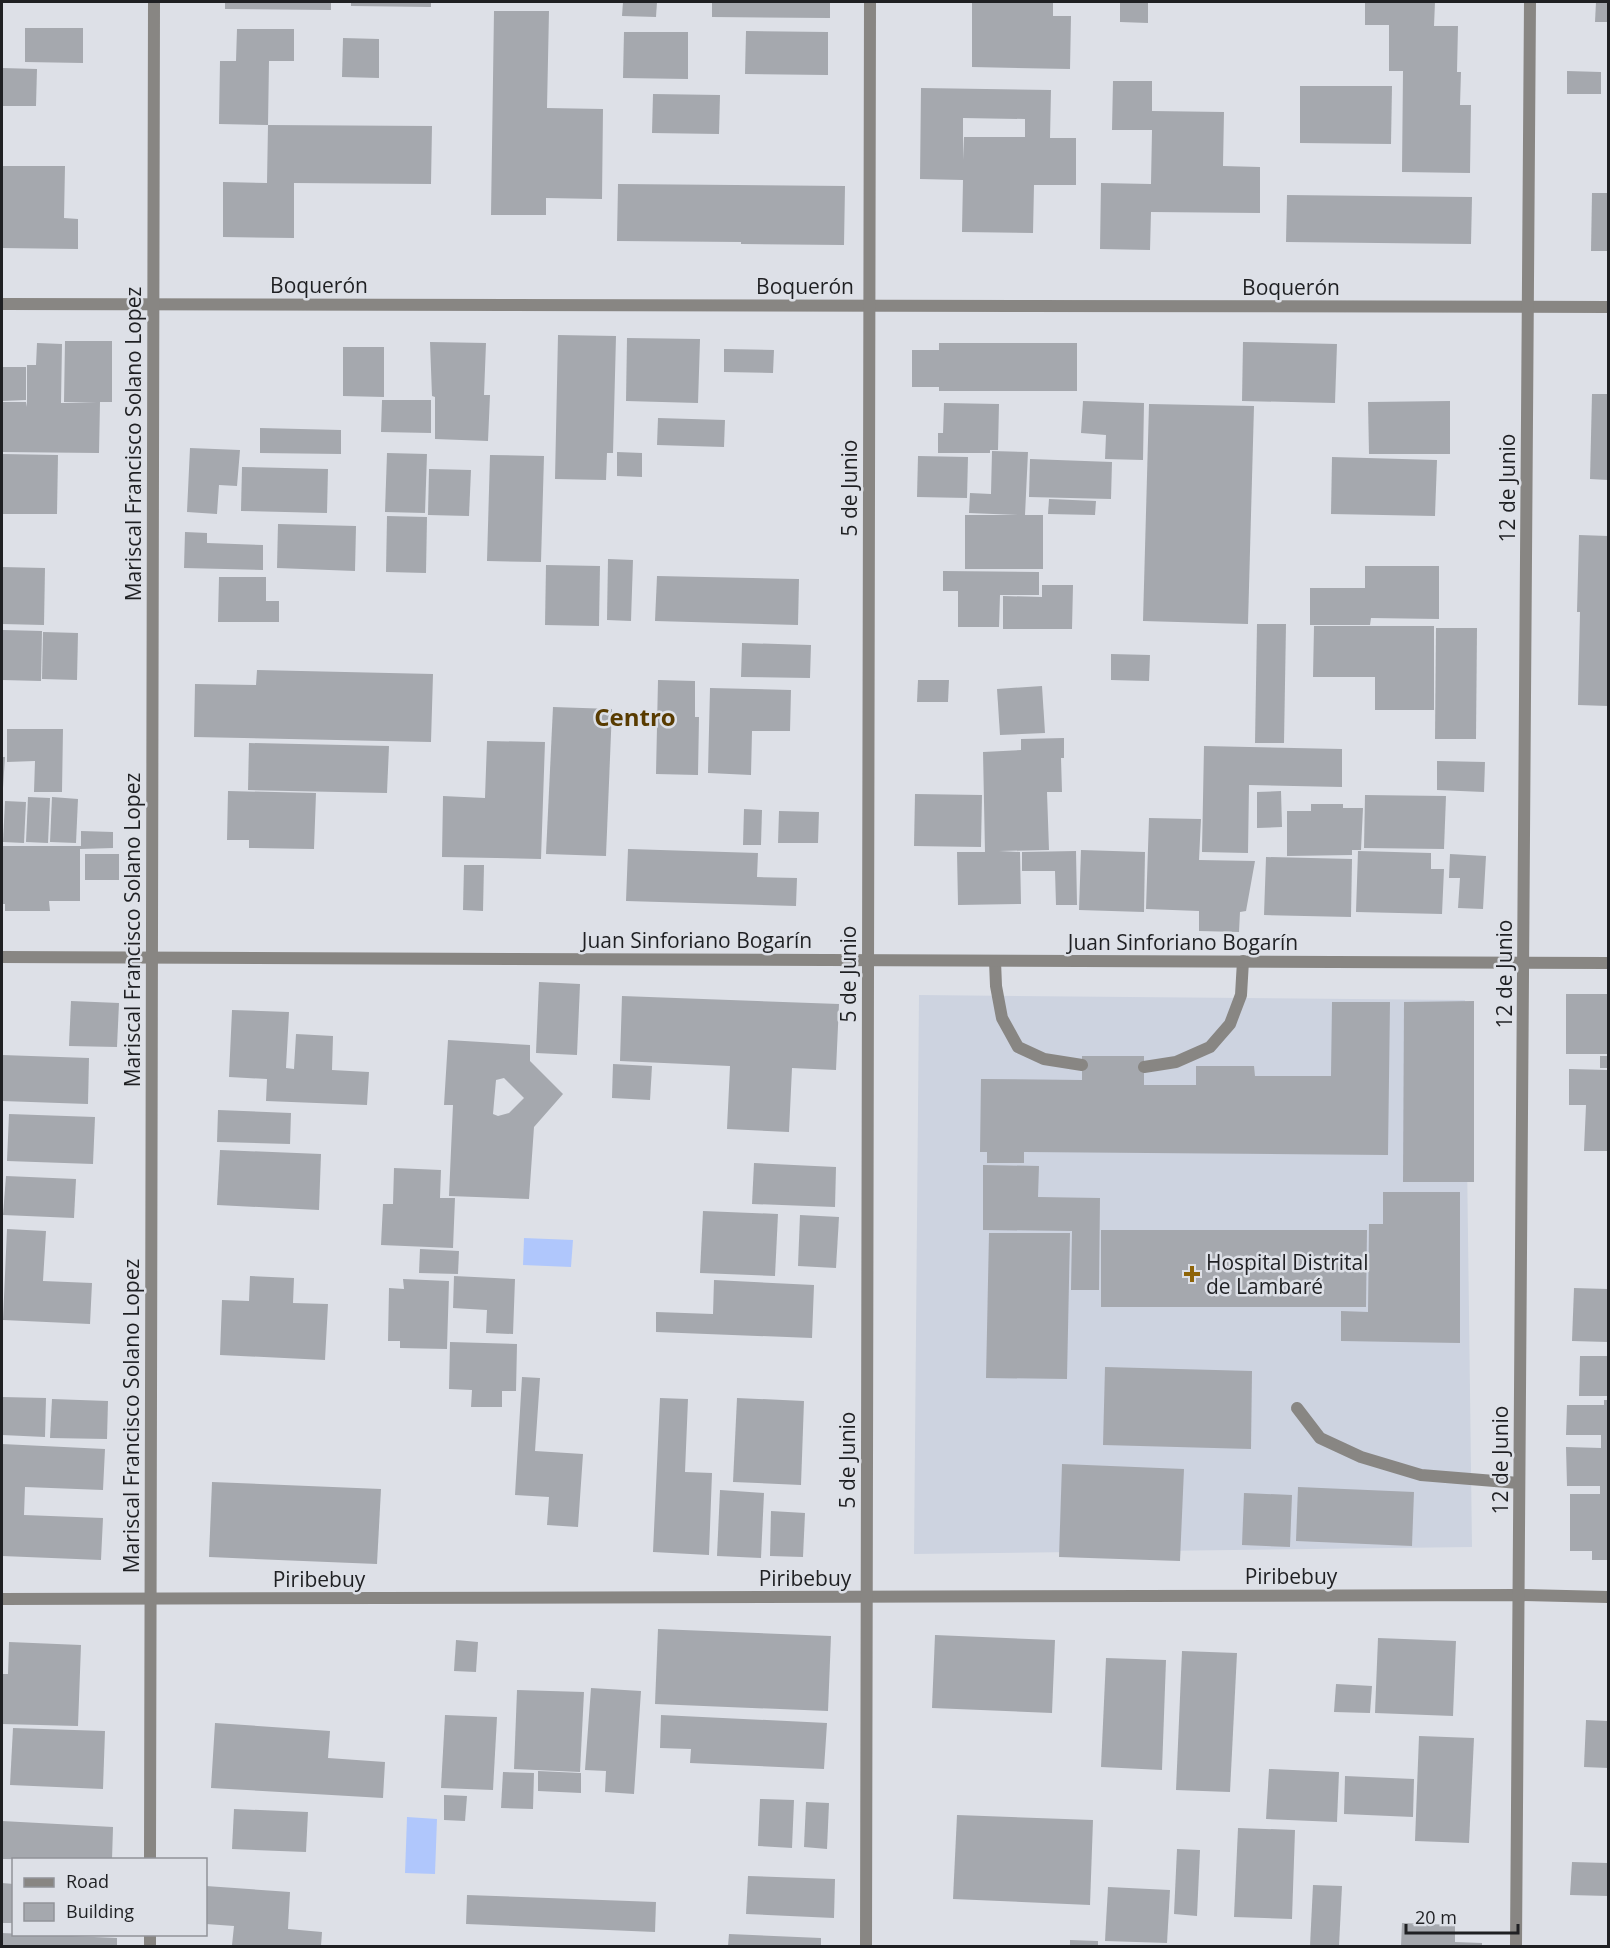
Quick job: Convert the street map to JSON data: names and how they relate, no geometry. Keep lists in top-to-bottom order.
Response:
{
  "streets": {
    "street": [
      "Boquerón",
      "Mariscal Francisco Solano Lopez",
      "5 de Junio",
      "12 de Junio",
      "Juan Sinforiano Bogarín",
      "Piribebuy"
    ]
  },
  "crossings": [
    ["Boquerón", "Mariscal Francisco Solano Lopez"],
    ["Boquerón", "5 de Junio"],
    ["Boquerón", "12 de Junio"],
    ["Mariscal Francisco Solano Lopez", "Juan Sinforiano Bogarín"],
    ["Mariscal Francisco Solano Lopez", "Piribebuy"],
    ["5 de Junio", "Juan Sinforiano Bogarín"],
    ["5 de Junio", "Piribebuy"],
    ["12 de Junio", "Juan Sinforiano Bogarín"],
    ["12 de Junio", "Piribebuy"]
  ],
  "districts": ["Centro"],
  "places": {
    "health": ["Hospital Distrital de Lambaré"]
  },
  "legend": ["Road", "Building"],
  "scale_bar": "20 m"
}
